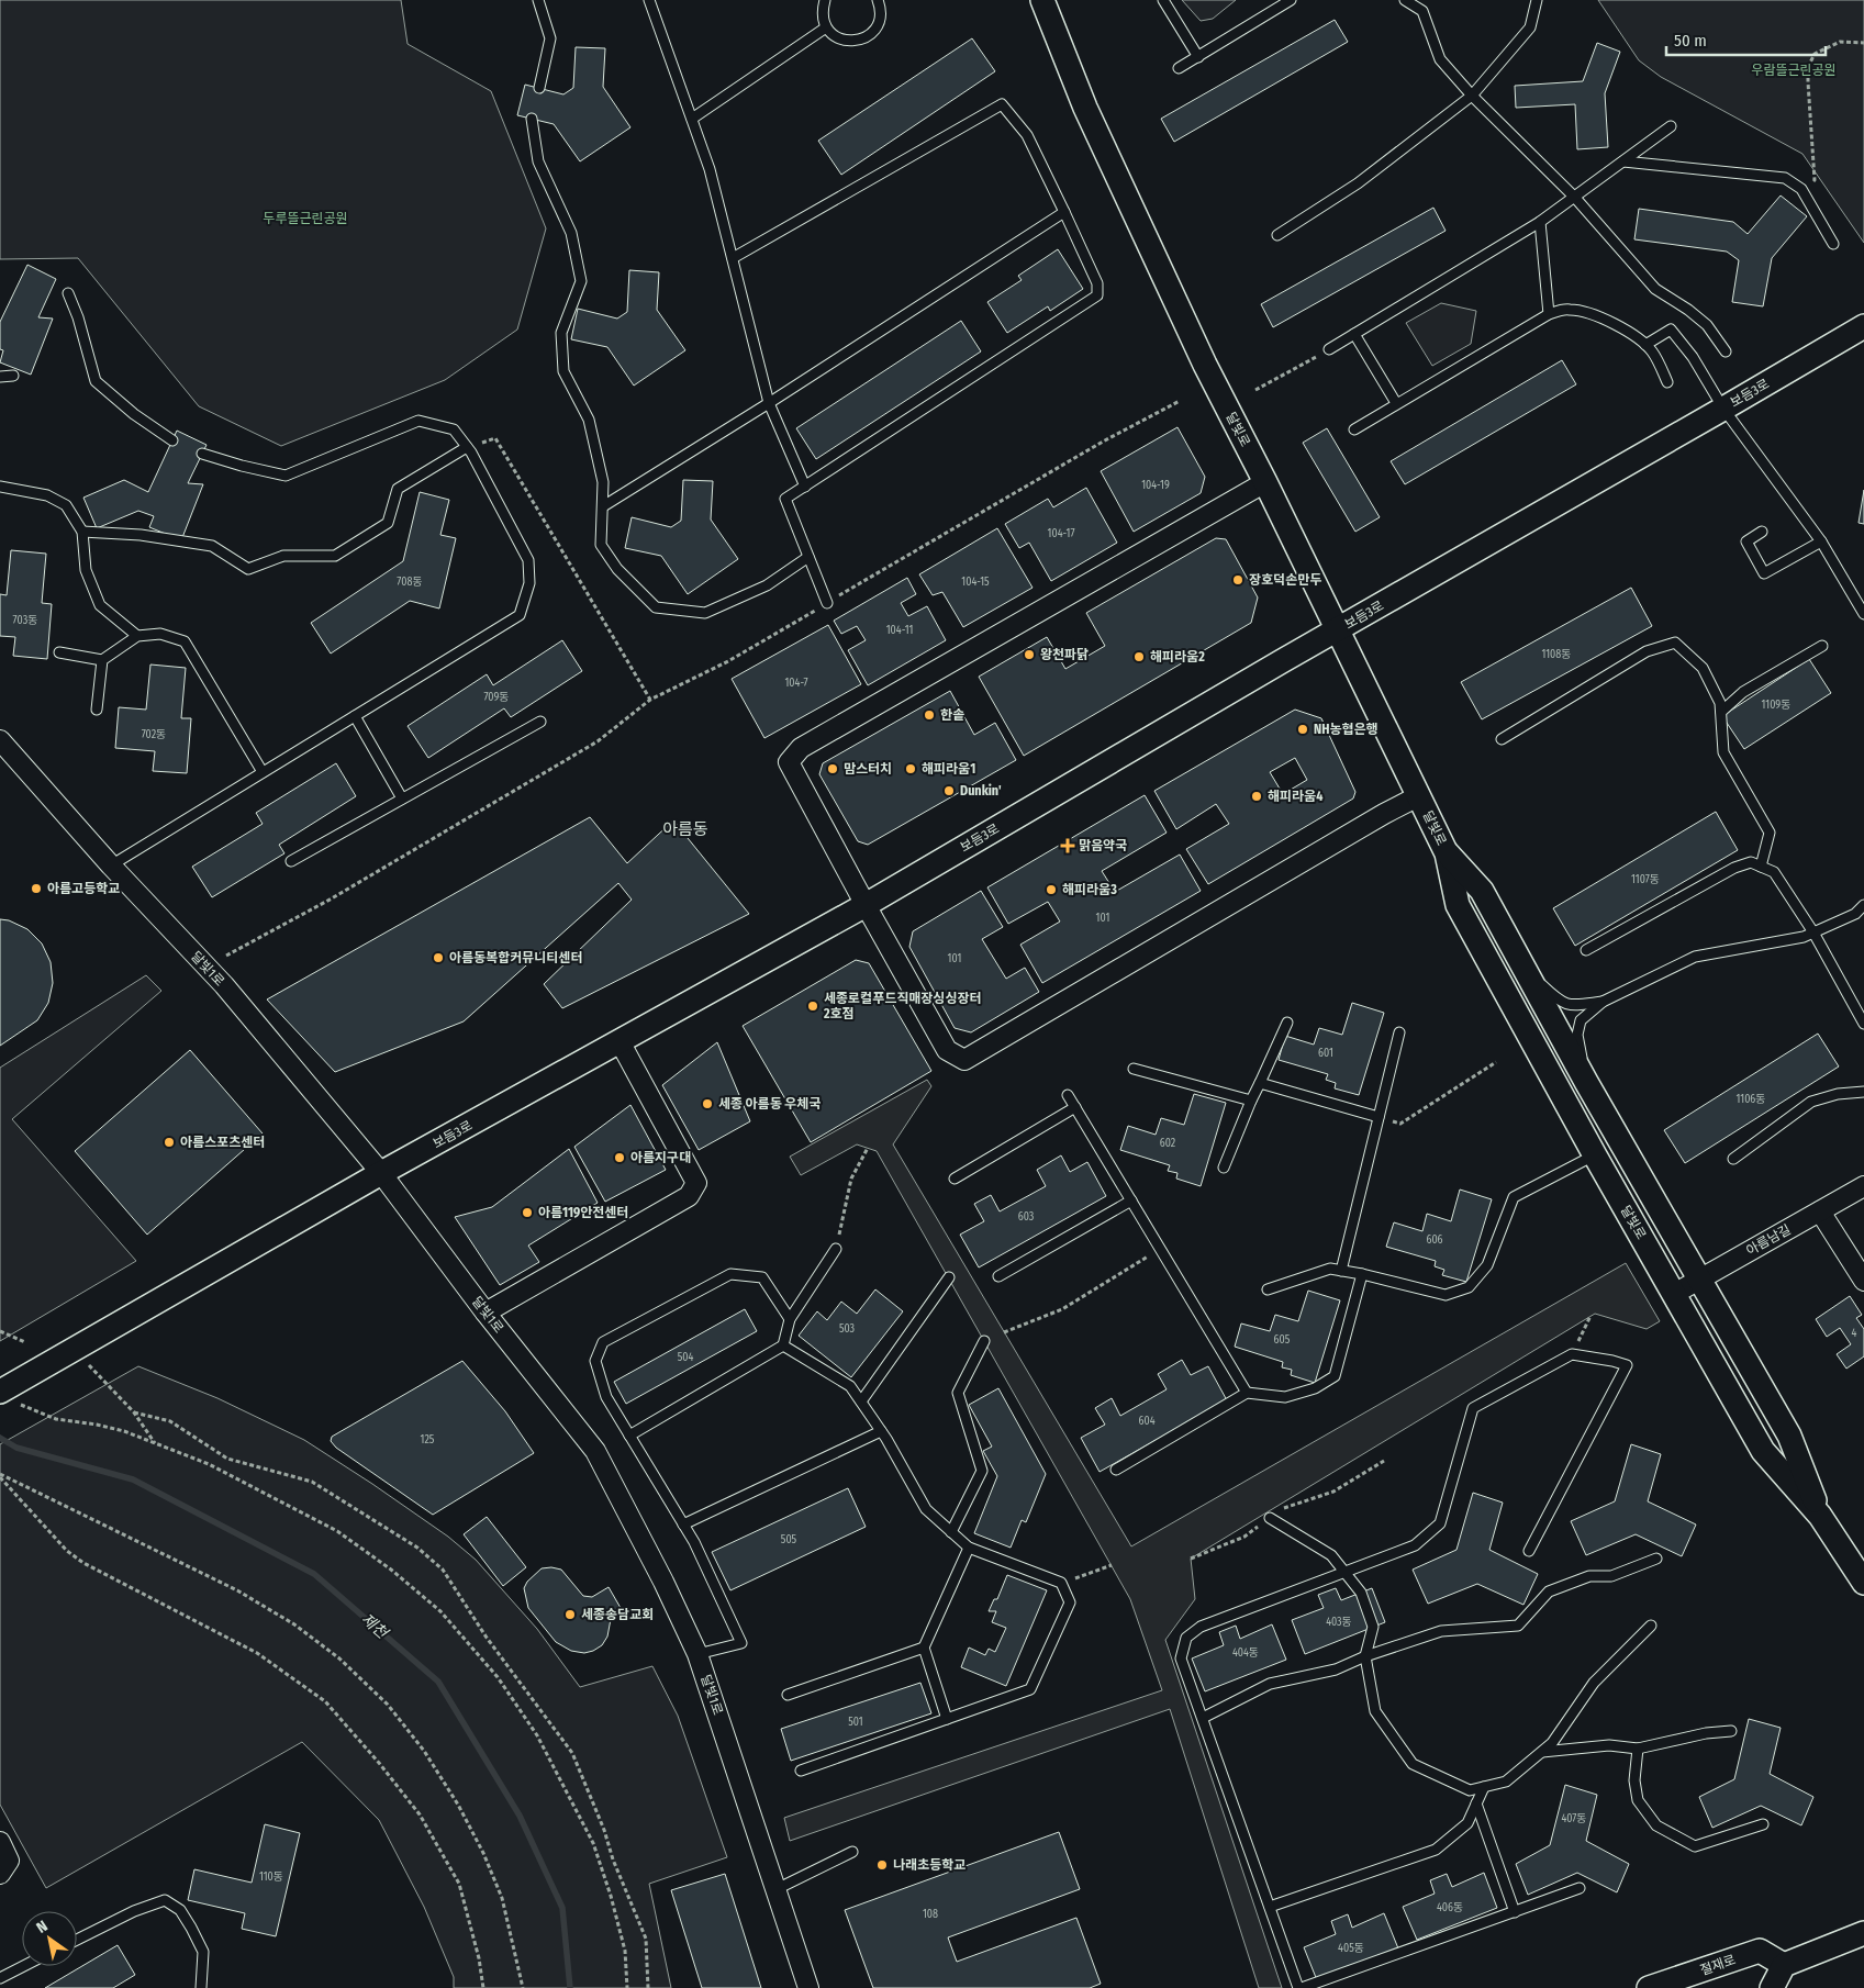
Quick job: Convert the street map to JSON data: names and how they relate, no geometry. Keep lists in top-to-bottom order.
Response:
{
  "streets": {
    "street": [
      "보듬3로",
      "달빛로",
      "달빛1로",
      "아름남길",
      "절재로"
    ]
  },
  "crossings": [
    ["보듬3로", "달빛로"],
    ["보듬3로", "달빛1로"],
    ["달빛로", "아름남길"]
  ],
  "districts": ["아름동"],
  "water": ["제천"],
  "parks": ["우람뜰근린공원", "두루뜰근린공원"],
  "places": {
    "other": [
      "장호덕손만두",
      "왕천파닭",
      "해피라움2",
      "한솥",
      "NH농협은행",
      "맘스터치",
      "해피라움1",
      "Dunkin'",
      "해피라움4",
      "아름고등학교",
      "해피라움3",
      "아름동복합커뮤니티센터",
      "세종로컬푸드직매장싱싱장터 2호점",
      "세종 아름동 우체국",
      "아름스포츠센터",
      "아름지구대",
      "아름119안전센터",
      "세종송담교회",
      "나래초등학교"
    ],
    "health": ["맑음약국"]
  },
  "house_numbers": [
    "104-19",
    "104-17",
    "708동",
    "104-15",
    "703동",
    "104-11",
    "1108동",
    "104-7",
    "709동",
    "1109동",
    "702동",
    "1107동",
    "101",
    "101",
    "601",
    "1106동",
    "602",
    "603",
    "606",
    "503",
    "4",
    "605",
    "504",
    "604",
    "125",
    "505",
    "403동",
    "404동",
    "501",
    "407동",
    "110동",
    "406동",
    "108",
    "405동"
  ],
  "scale_bar": "50 m",
  "north": "top left"
}
